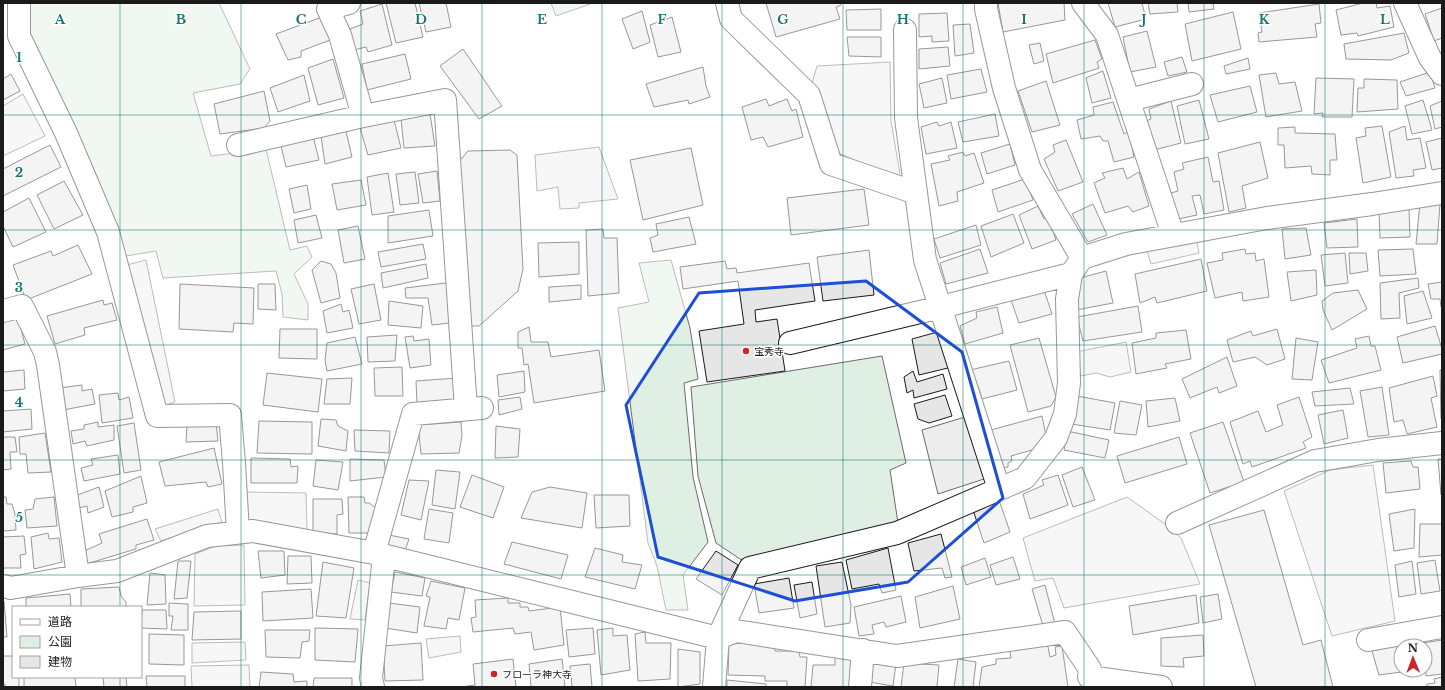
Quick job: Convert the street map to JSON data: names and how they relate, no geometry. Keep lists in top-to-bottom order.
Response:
{
  "places": ["宝秀寺", "フローラ神大寺"],
  "legend": ["道路", "公園", "建物"],
  "north": "top",
  "grid": {
    "columns": [
      "A",
      "B",
      "C",
      "D",
      "E",
      "F",
      "G",
      "H",
      "I",
      "J",
      "K",
      "L"
    ],
    "rows": [
      "1",
      "2",
      "3",
      "4",
      "5"
    ]
  }
}
